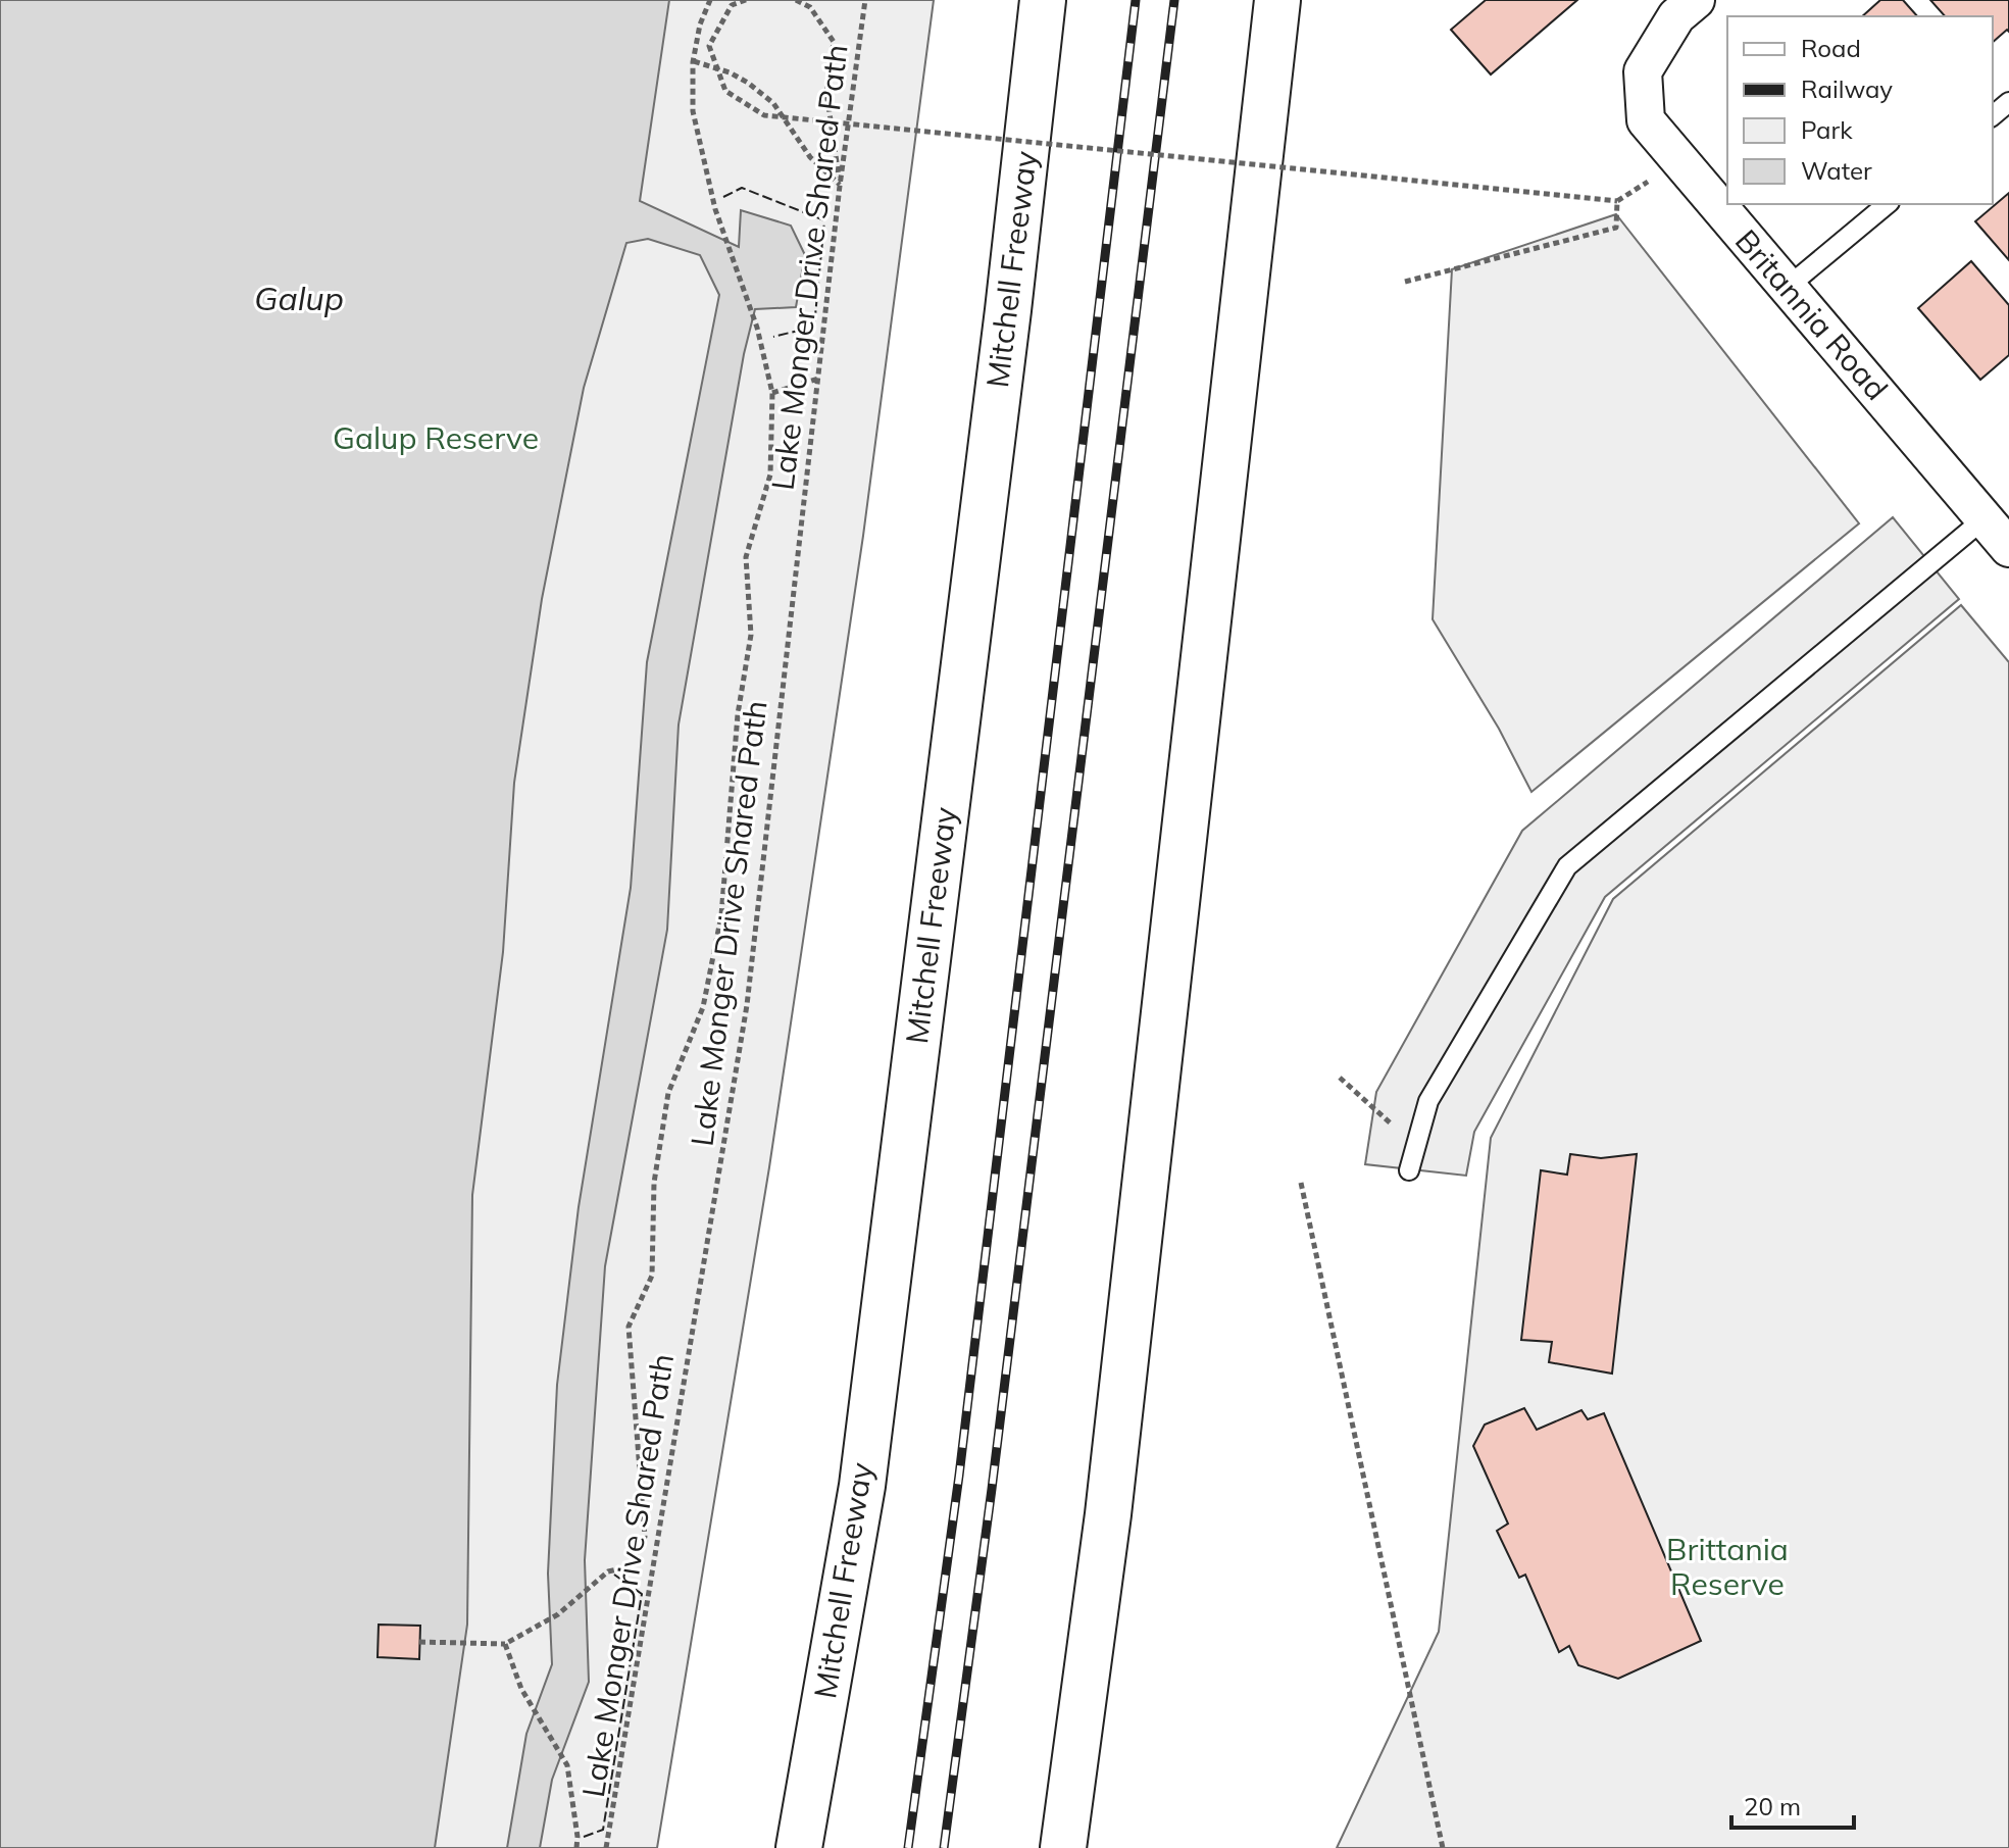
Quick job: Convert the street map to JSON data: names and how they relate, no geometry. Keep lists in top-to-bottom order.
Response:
{
  "streets": {
    "highway": ["Mitchell Freeway"],
    "street": ["Britannia Road"],
    "path": ["Lake Monger Drive Shared Path"]
  },
  "water": ["Galup"],
  "parks": ["Galup Reserve", "Brittania Reserve"],
  "legend": [
    "Road",
    "Railway",
    "Park",
    "Water"
  ],
  "scale_bar": "20 m"
}
